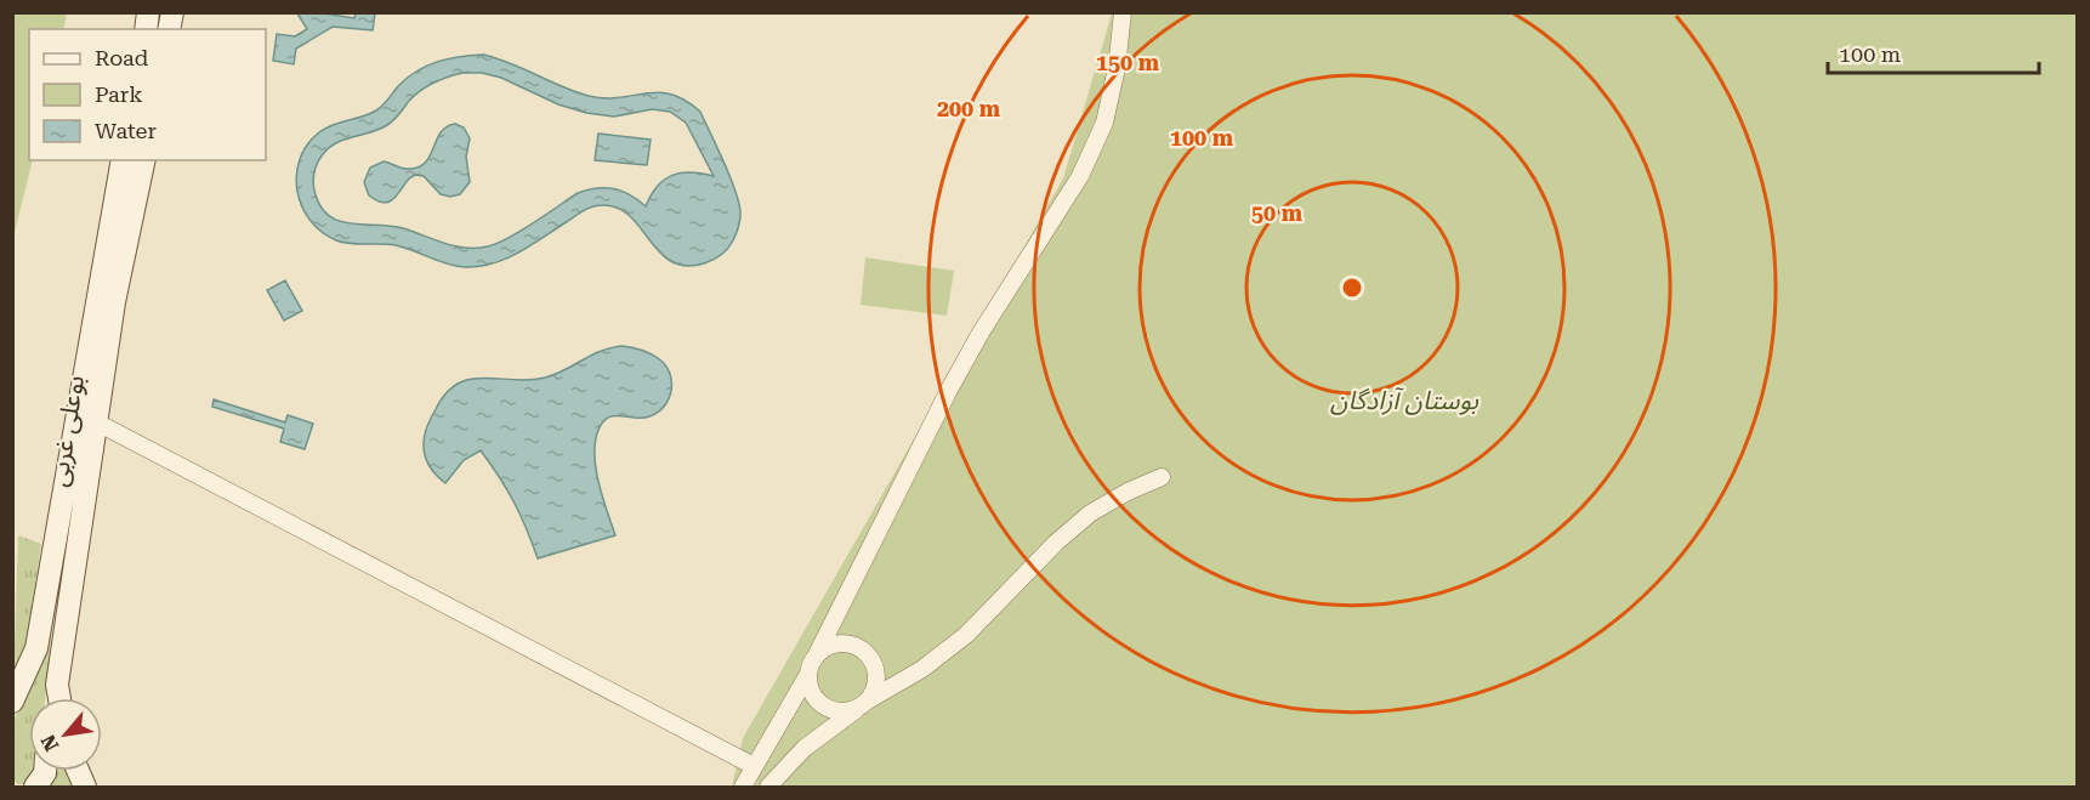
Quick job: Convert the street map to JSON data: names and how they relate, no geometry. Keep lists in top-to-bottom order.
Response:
{
  "streets": {
    "main road": ["بوعلی غربی"]
  },
  "parks": ["بوستان آزادگان"],
  "legend": ["Road", "Park", "Water"],
  "scale_bar": "100 m",
  "north": "bottom left",
  "rings": [
    "150 m",
    "200 m",
    "100 m",
    "50 m"
  ]
}
